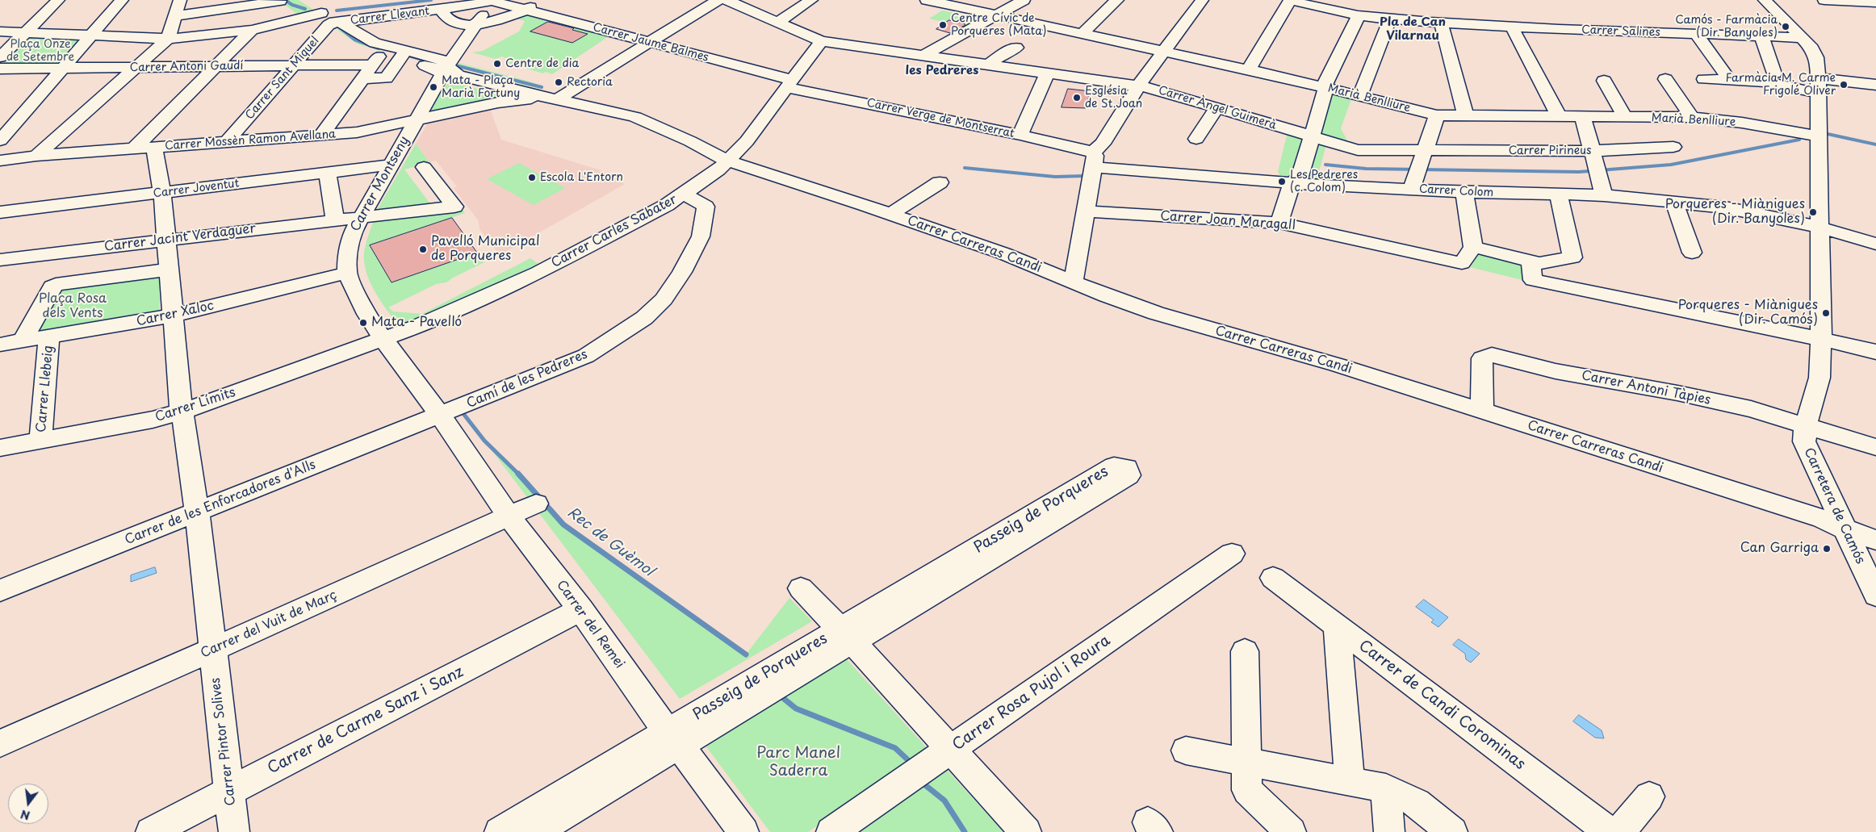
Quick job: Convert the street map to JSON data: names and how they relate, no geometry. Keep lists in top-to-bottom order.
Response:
{
  "streets": {
    "street": [
      "Carrer Llevant",
      "Carrer Salines",
      "Carrer Jaume Balmes",
      "Carrer Antoni Gaudí",
      "Carrer Sant Miquel",
      "Marià Benlliure",
      "Carrer Àngel Guimerà",
      "Carrer Verge de Montserrat",
      "Carrer Mossèn Ramon Avellana",
      "Carrer Pirineus",
      "Carrer Montseny",
      "Carrer Joventut",
      "Carrer Colom",
      "Carrer Joan Maragall",
      "Carrer Carles Sabater",
      "Carrer Jacint Verdaguer",
      "Carrer Carreras Candi",
      "Carrer Xaloc",
      "Camí de les Pedreres",
      "Carrer Antoni Tàpies",
      "Carrer Llebeig",
      "Carrer Límits",
      "Carrer de les Enforcadores d'Alls",
      "Carretera de Camós",
      "Passeig de Porqueres",
      "Carrer del Vuit de Març",
      "Carrer del Remei",
      "Carrer Rosa Pujol i Roura",
      "Carrer de Candi Corominas",
      "Carrer de Carme Sanz i Sanz",
      "Carrer Pintor Solives"
    ]
  },
  "crossings": [
    ["Carrer Llevant", "Carrer Jaume Balmes"],
    ["Carrer Llevant", "Carrer Sant Miquel"],
    ["Carrer Llevant", "Carrer Montseny"],
    ["Carrer Salines", "Carretera de Camós"],
    ["Carrer Jaume Balmes", "Carrer Verge de Montserrat"],
    ["Carrer Jaume Balmes", "Carrer Montseny"],
    ["Carrer Jaume Balmes", "Carrer Carles Sabater"],
    ["Carrer Antoni Gaudí", "Carrer Sant Miquel"],
    ["Carrer Sant Miquel", "Carrer Mossèn Ramon Avellana"],
    ["Marià Benlliure", "Carretera de Camós"],
    ["Carrer Àngel Guimerà", "Carrer Pirineus"],
    ["Carrer Àngel Guimerà", "Carrer Carles Sabater"],
    ["Carrer Verge de Montserrat", "Carrer Colom"],
    ["Carrer Verge de Montserrat", "Carrer Carles Sabater"],
    ["Carrer Mossèn Ramon Avellana", "Carrer Montseny"],
    ["Carrer Mossèn Ramon Avellana", "Carrer Carreras Candi"],
    ["Carrer Mossèn Ramon Avellana", "Carrer Pintor Solives"],
    ["Carrer Montseny", "Carrer Joventut"],
    ["Carrer Montseny", "Carrer Carles Sabater"],
    ["Carrer Montseny", "Carrer Jacint Verdaguer"],
    ["Carrer Montseny", "Carrer Xaloc"],
    ["Carrer Montseny", "Camí de les Pedreres"],
    ["Carrer Montseny", "Carrer Límits"],
    ["Carrer Montseny", "Carrer de les Enforcadores d'Alls"],
    ["Carrer Montseny", "Carrer del Remei"],
    ["Carrer Joventut", "Carrer Pintor Solives"],
    ["Carrer Colom", "Carretera de Camós"],
    ["Carrer Carles Sabater", "Carrer Carreras Candi"],
    ["Carrer Carles Sabater", "Camí de les Pedreres"],
    ["Carrer Carles Sabater", "Carrer Límits"],
    ["Carrer Jacint Verdaguer", "Carrer Pintor Solives"],
    ["Carrer Carreras Candi", "Carrer Antoni Tàpies"],
    ["Carrer Carreras Candi", "Carretera de Camós"],
    ["Carrer Xaloc", "Carrer Llebeig"],
    ["Carrer Xaloc", "Carrer Pintor Solives"],
    ["Camí de les Pedreres", "Carrer de les Enforcadores d'Alls"],
    ["Camí de les Pedreres", "Carrer del Remei"],
    ["Carrer Antoni Tàpies", "Carretera de Camós"],
    ["Carrer Llebeig", "Carrer Límits"],
    ["Carrer Límits", "Carrer Pintor Solives"],
    ["Carrer de les Enforcadores d'Alls", "Carrer del Remei"],
    ["Carrer de les Enforcadores d'Alls", "Carrer Pintor Solives"],
    ["Passeig de Porqueres", "Carrer del Remei"],
    ["Carrer del Vuit de Març", "Carrer del Remei"],
    ["Carrer del Vuit de Març", "Carrer Pintor Solives"],
    ["Carrer del Remei", "Carrer de Carme Sanz i Sanz"],
    ["Carrer de Carme Sanz i Sanz", "Carrer Pintor Solives"]
  ],
  "districts": ["Pla de Can Vilarnau", "les Pedreres"],
  "water": ["Rec de Guèmol"],
  "parks": ["Plaça Onze de Setembre", "Plaça Rosa dels Vents", "Parc Manel Saderra"],
  "places": [
    "Centre Cívic de Porqueres (Mata)",
    "Camós - Farmàcia (Dir. Banyoles)",
    "Centre de dia",
    "Rectoria",
    "Farmàcia M. Carme Frigolé Oliver",
    "Mata - Plaça Marià Fortuny",
    "Església de St.Joan",
    "Escola L'Entorn",
    "Les Pedreres (c. Colom)",
    "Porqueres - Miànigues (Dir. Banyoles)",
    "Pavelló Municipal de Porqueres",
    "Porqueres - Miànigues (Dir. Camós)",
    "Mata - Pavelló",
    "Can Garriga"
  ],
  "north": "bottom"
}
